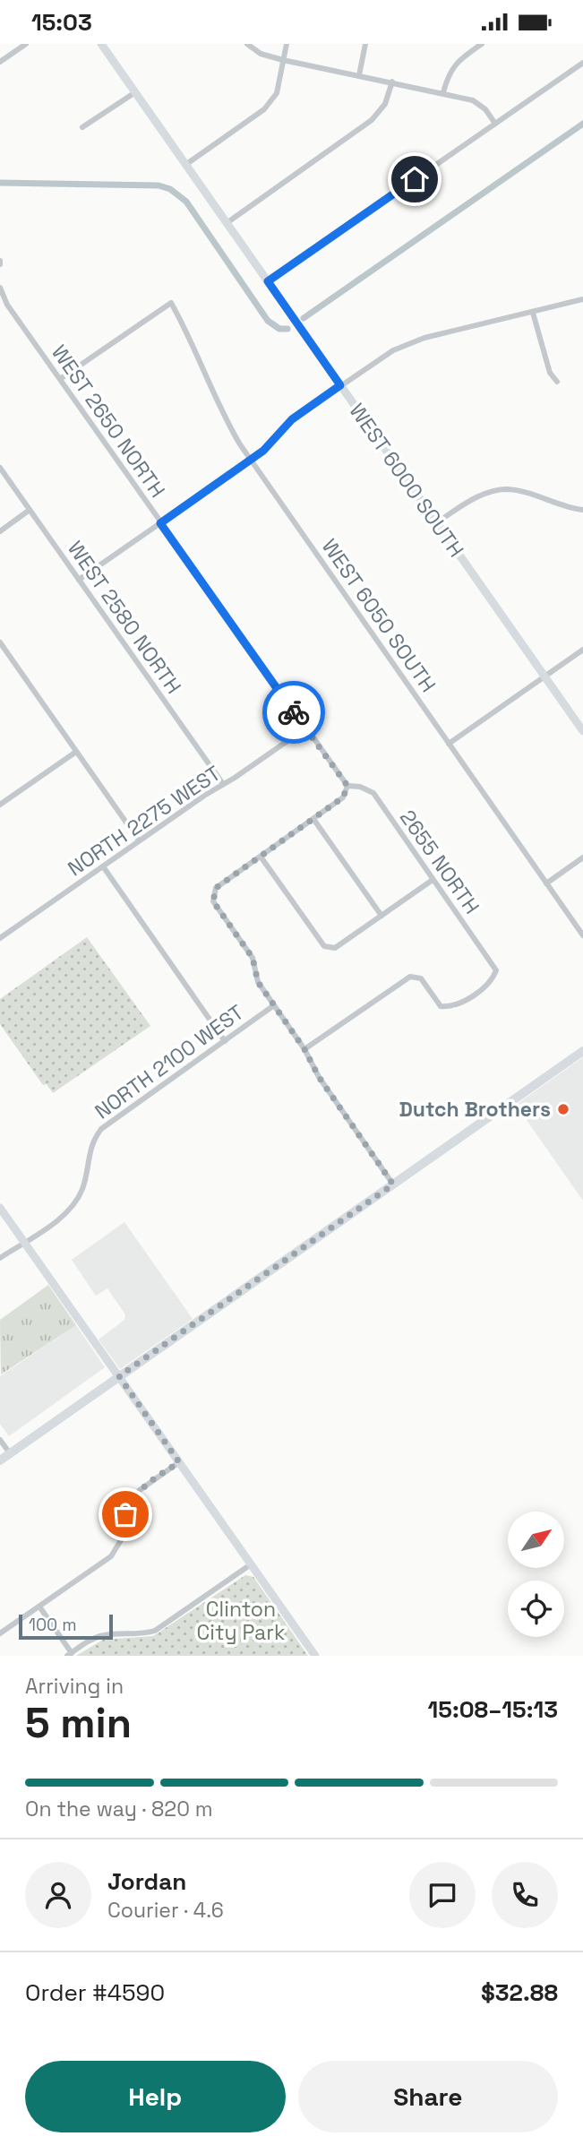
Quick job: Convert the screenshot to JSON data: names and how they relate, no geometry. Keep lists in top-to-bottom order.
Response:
{
  "streets": {
    "street": [
      "WEST 2650 NORTH",
      "WEST 6000 SOUTH",
      "WEST 6050 SOUTH",
      "WEST 2580 NORTH",
      "NORTH 2275 WEST",
      "2655 NORTH",
      "NORTH 2100 WEST"
    ]
  },
  "crossings": [
    ["WEST 2650 NORTH", "WEST 6050 SOUTH"],
    ["WEST 2650 NORTH", "NORTH 2275 WEST"],
    ["WEST 2650 NORTH", "2655 NORTH"],
    ["WEST 2580 NORTH", "NORTH 2275 WEST"]
  ],
  "parks": ["Clinton City Park"],
  "places": ["Dutch Brothers"],
  "scale_bar": "100 m",
  "north": "top right",
  "page": {
    "status": "15:03",
    "scale": "100 m",
    "heading": ["5 min", "Arriving in", "15:08–15:13"],
    "panel": [
      "Jordan",
      "Courier · 4.6",
      "Order #4590",
      "$32.88"
    ],
    "bar": "On the way · 820 m",
    "buttons": ["Help", "Share"]
  }
}
